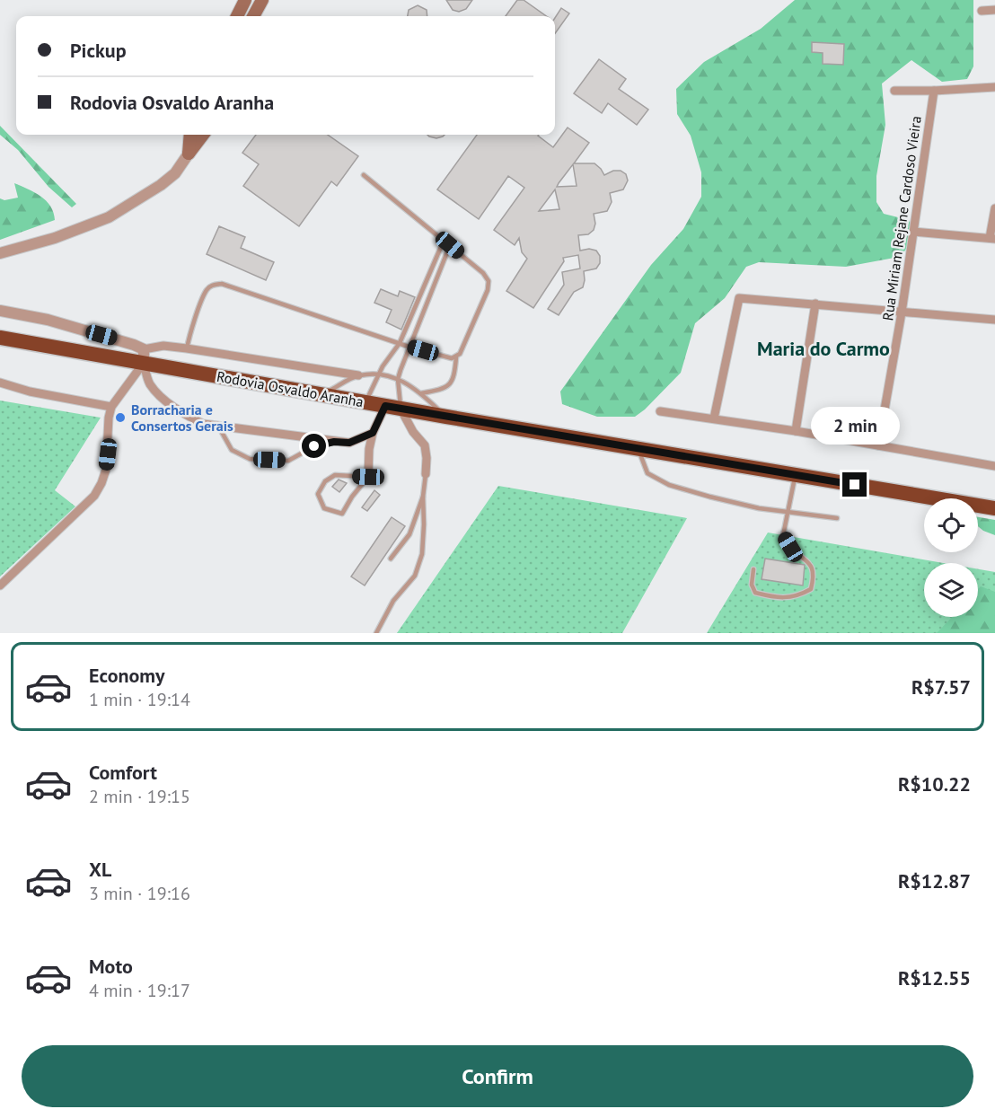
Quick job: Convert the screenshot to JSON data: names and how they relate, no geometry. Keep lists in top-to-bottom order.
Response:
{
  "streets": {
    "highway": ["Rodovia Osvaldo Aranha"],
    "street": ["Rua Miriam Rejane Cardoso Vieira"]
  },
  "districts": ["Maria do Carmo"],
  "places": ["Borracharia e Consertos Gerais"],
  "page": {
    "banner": ["Pickup", "Rodovia Osvaldo Aranha"],
    "bubble": "2 min",
    "list": [
      {
        "name": "Economy",
        "note": "1 min · 19:14",
        "value": "R$7.57"
      },
      {
        "name": "Comfort",
        "note": "2 min · 19:15",
        "value": "R$10.22"
      },
      {
        "name": "XL",
        "note": "3 min · 19:16",
        "value": "R$12.87"
      },
      {
        "name": "Moto",
        "note": "4 min · 19:17",
        "value": "R$12.55"
      }
    ],
    "buttons": "Confirm"
  }
}
